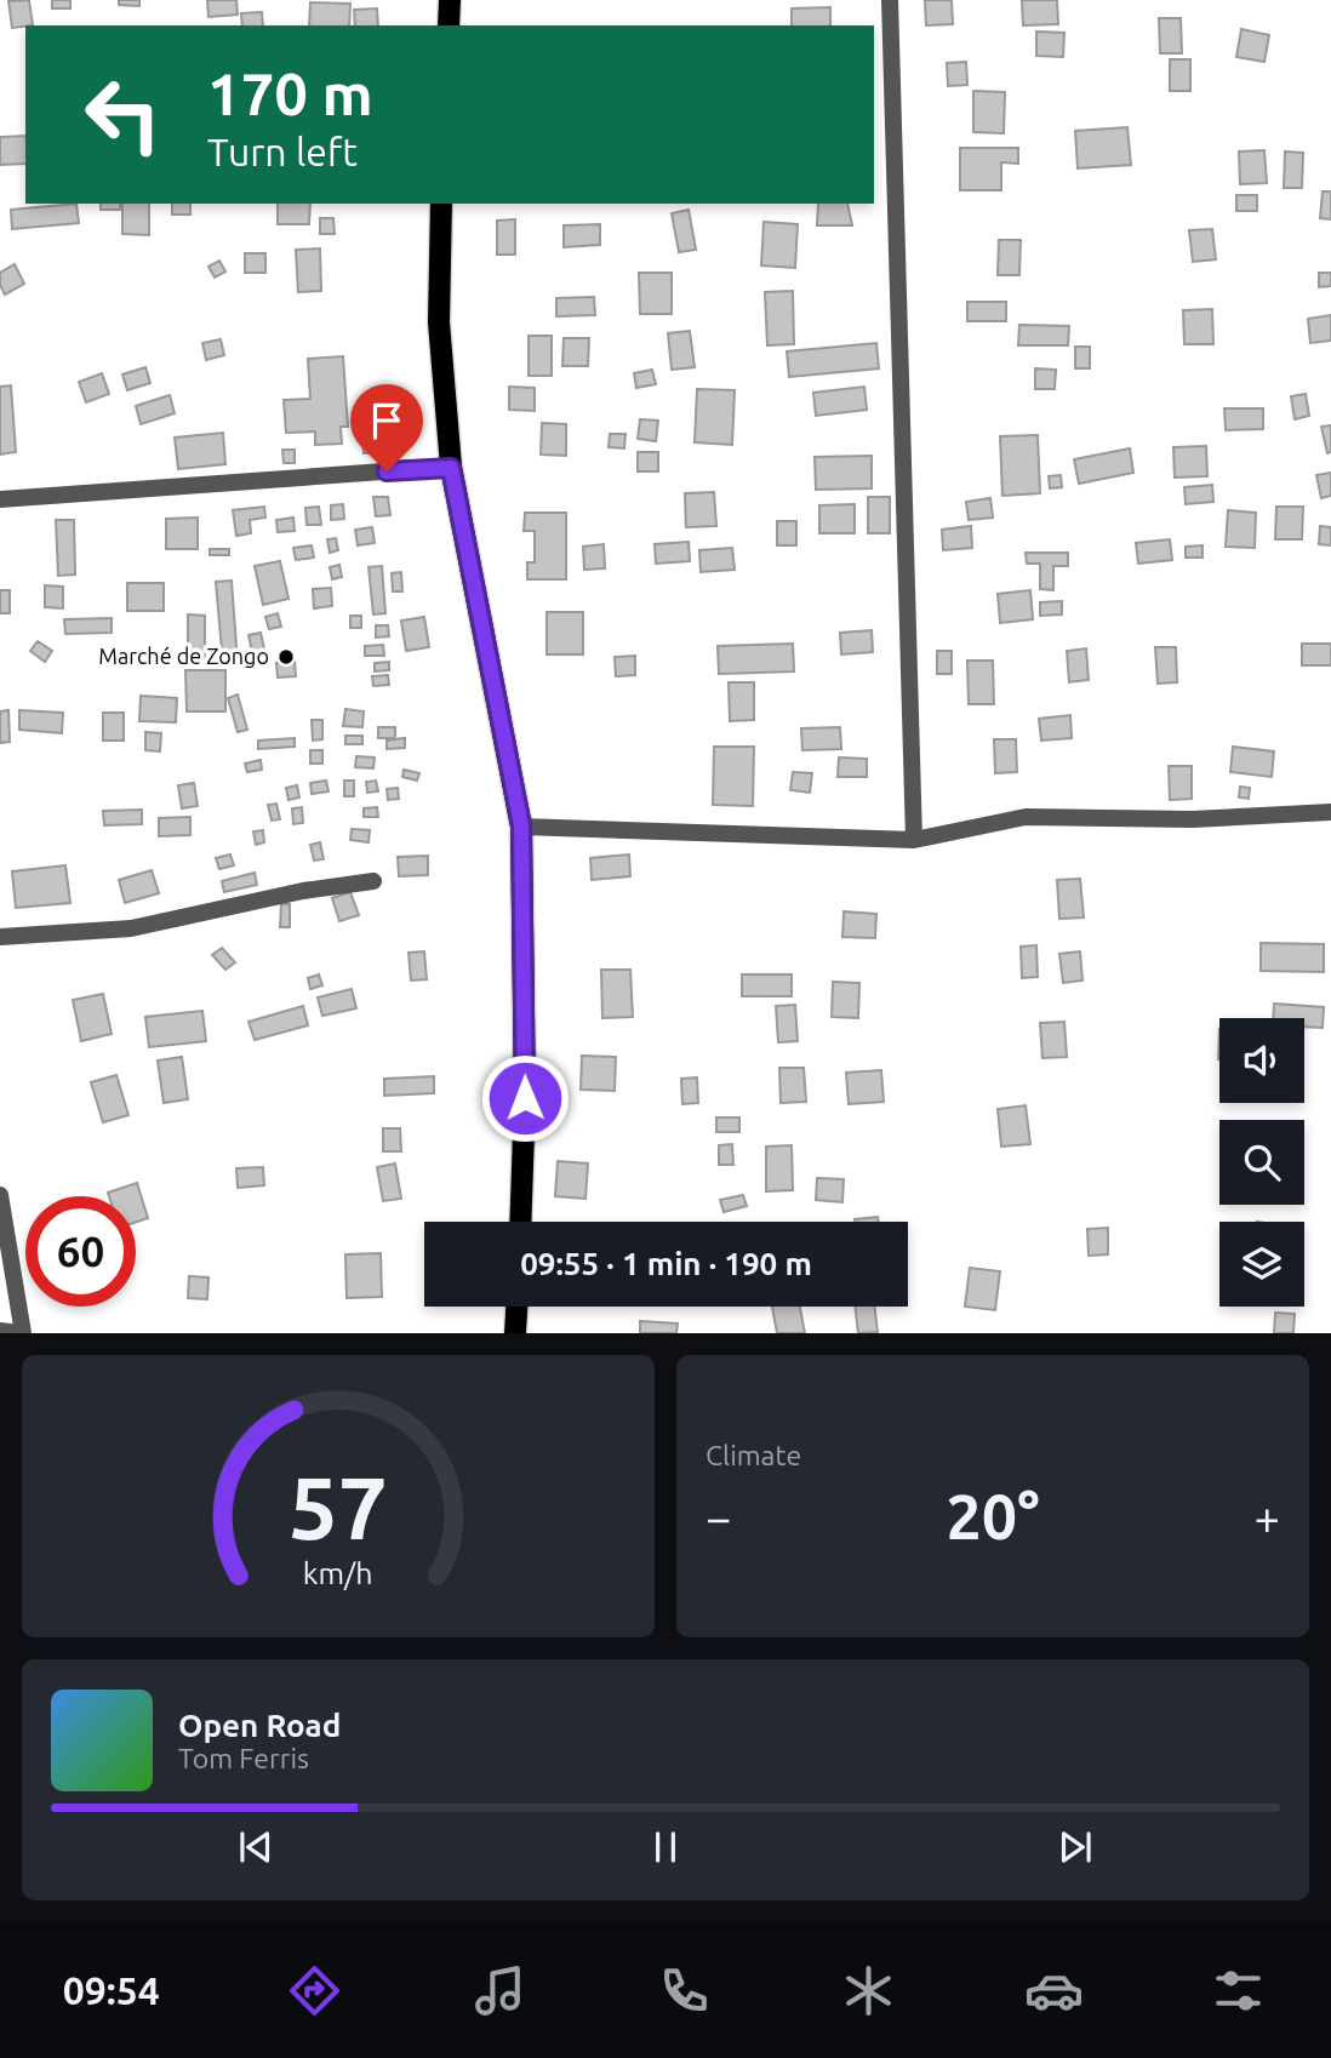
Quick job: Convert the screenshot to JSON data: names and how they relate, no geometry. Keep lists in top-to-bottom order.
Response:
{
  "places": ["Marché de Zongo"],
  "page": {
    "turn": ["170 m", "Turn left"],
    "limit": "60",
    "trip": "09:55 · 1 min · 190 m",
    "tile": "Climate",
    "heat": ["−", "20°", "+"],
    "song": ["Open Road", "Tom Ferris"],
    "tabs": "09:54",
    "gauge": ["57", "km/h"]
  }
}
